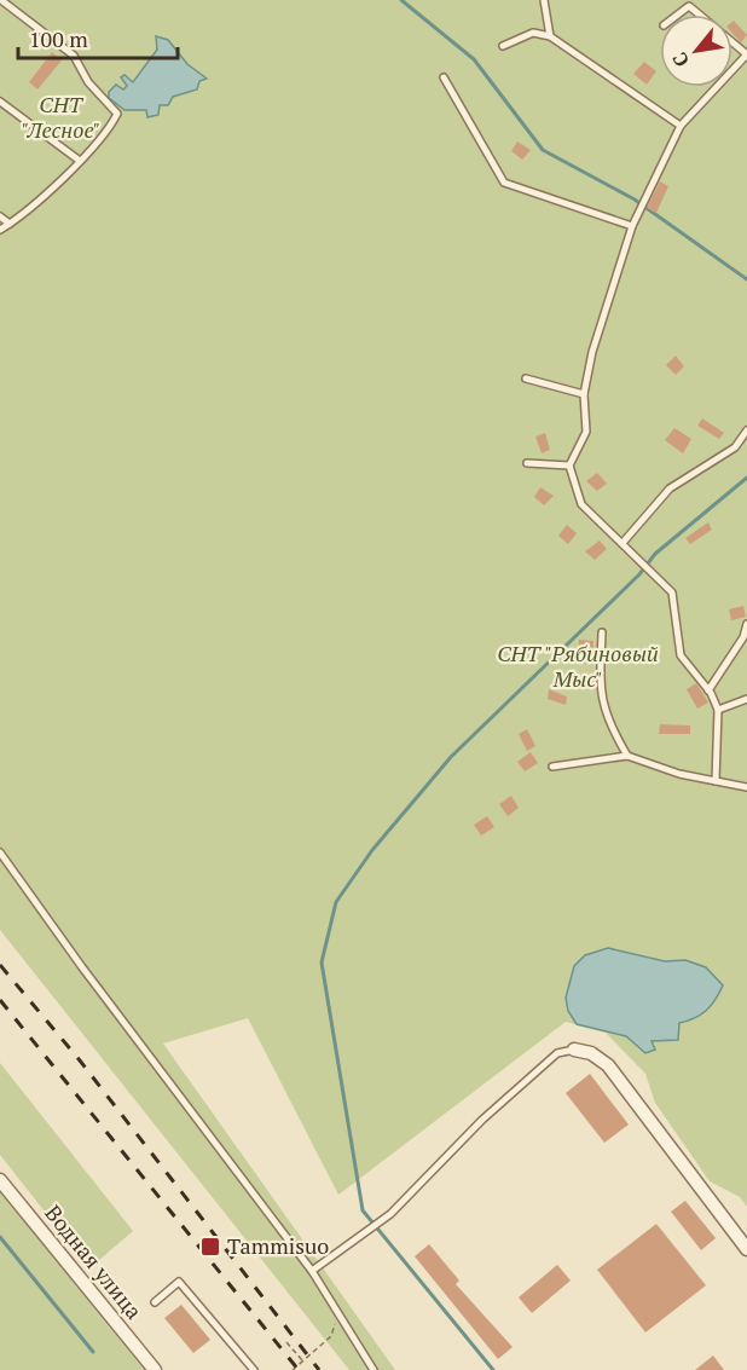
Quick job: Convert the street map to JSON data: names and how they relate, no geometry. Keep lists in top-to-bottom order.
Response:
{
  "streets": {
    "street": ["Водная улица"]
  },
  "parks": ["СНТ \"Лесное\"", "СНТ \"Рябиновый Мыс\""],
  "places": {
    "transit": ["Tammisuo"]
  },
  "scale_bar": "100 m",
  "north": "bottom left"
}
